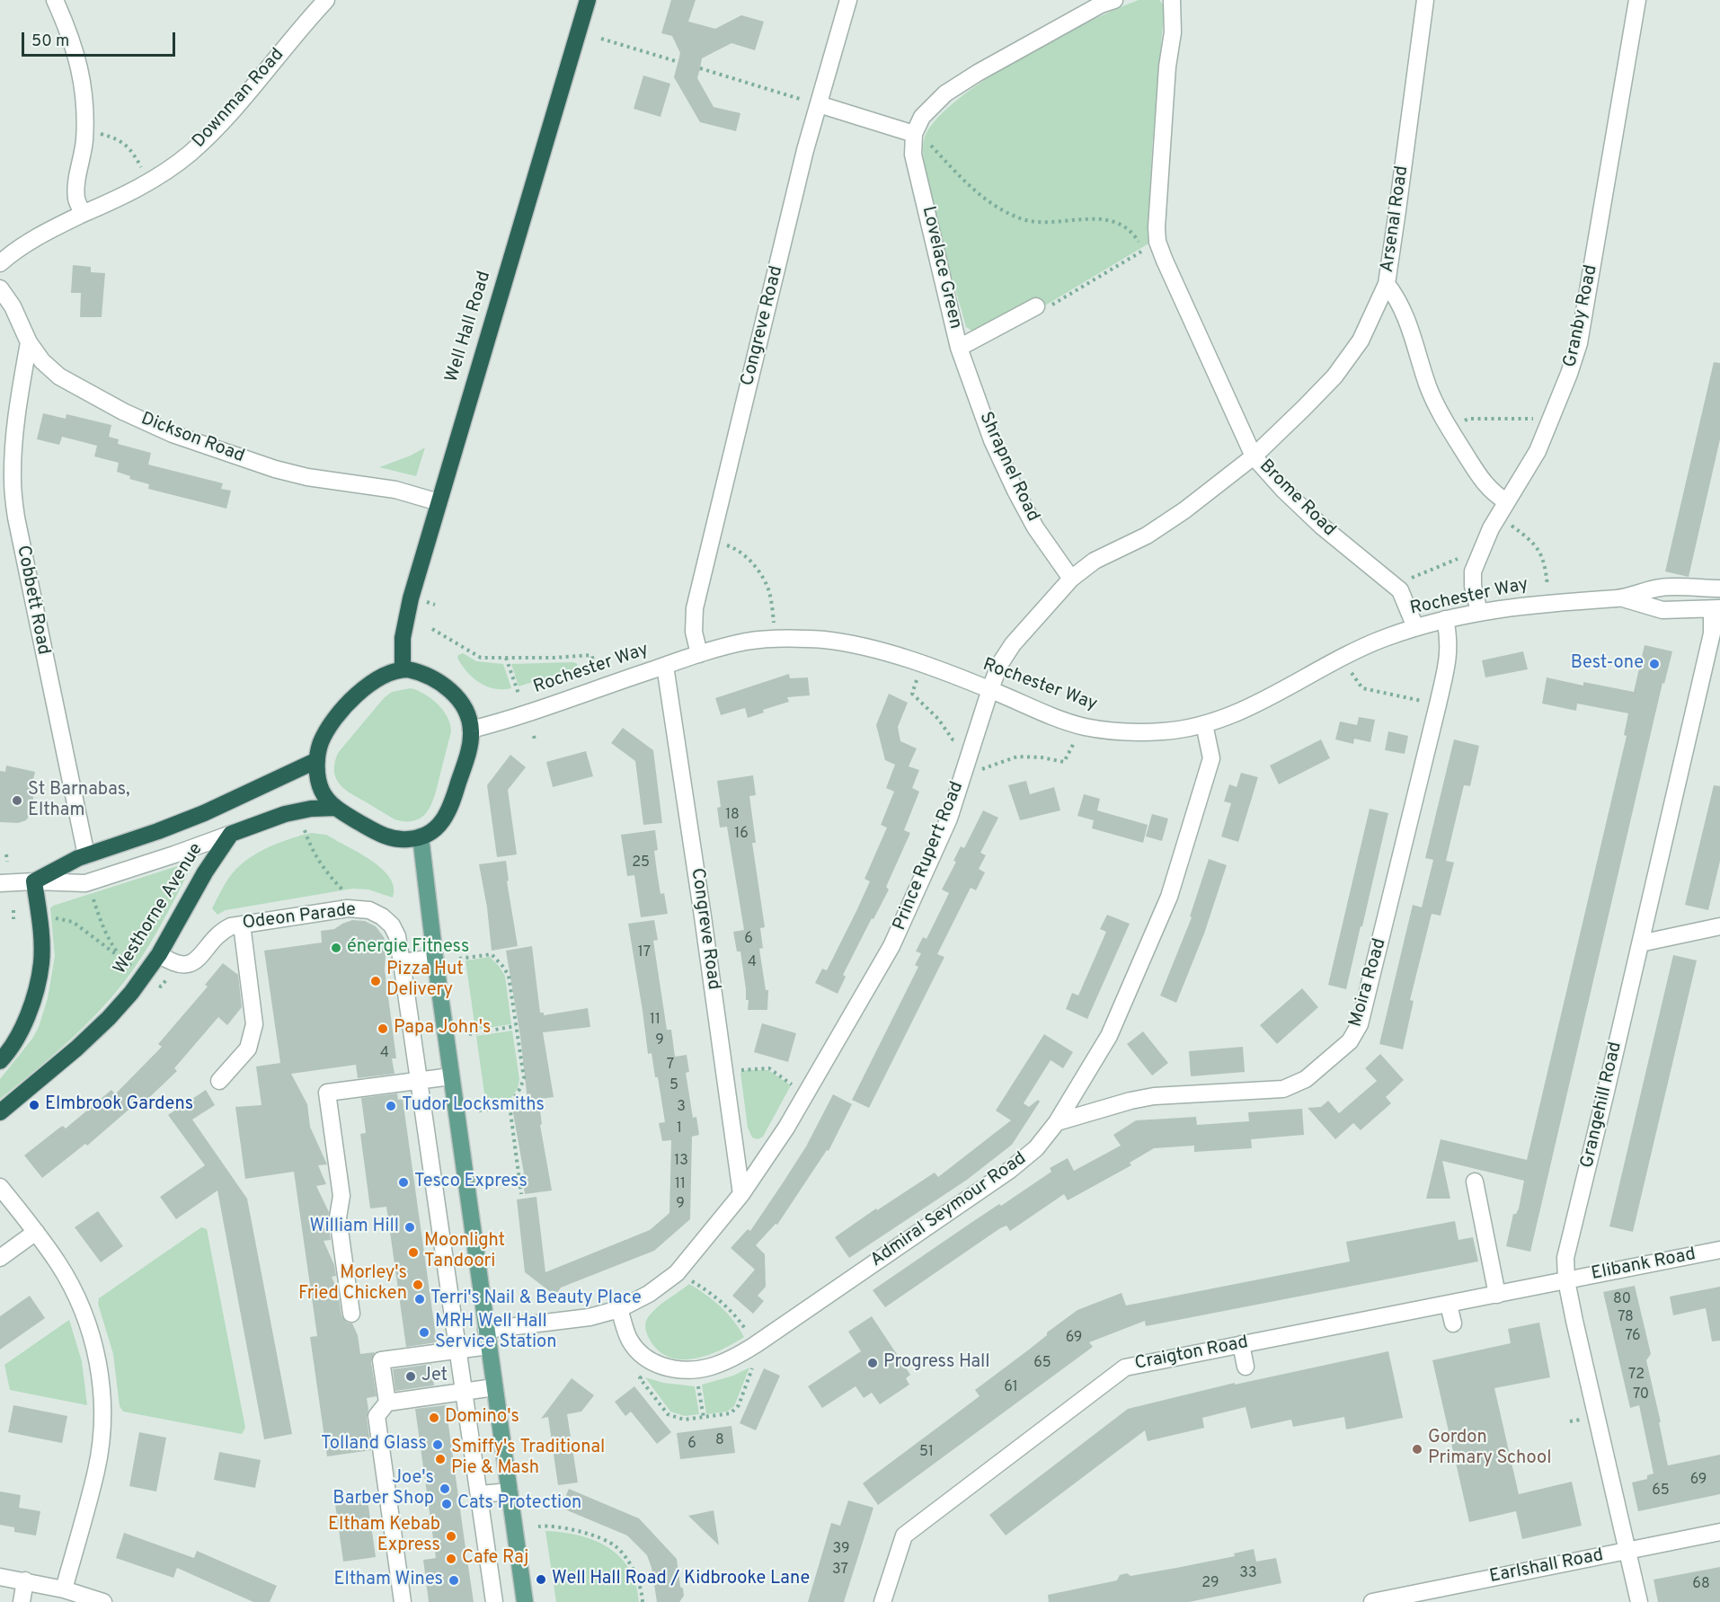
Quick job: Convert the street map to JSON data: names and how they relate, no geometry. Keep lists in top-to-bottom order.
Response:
{
  "streets": {
    "highway": ["Well Hall Road", "Westhorne Avenue"],
    "street": [
      "Downman Road",
      "Arsenal Road",
      "Lovelace Green",
      "Granby Road",
      "Congreve Road",
      "Dickson Road",
      "Shrapnel Road",
      "Brome Road",
      "Rochester Way",
      "Cobbett Road",
      "Prince Rupert Road",
      "Odeon Parade",
      "Moira Road",
      "Grangehill Road",
      "Admiral Seymour Road",
      "Elibank Road",
      "Craigton Road",
      "Earlshall Road"
    ]
  },
  "crossings": [
    ["Arsenal Road", "Granby Road"],
    ["Arsenal Road", "Prince Rupert Road"],
    ["Lovelace Green", "Shrapnel Road"],
    ["Granby Road", "Rochester Way"],
    ["Congreve Road", "Rochester Way"],
    ["Congreve Road", "Prince Rupert Road"],
    ["Well Hall Road", "Dickson Road"],
    ["Well Hall Road", "Rochester Way"],
    ["Dickson Road", "Cobbett Road"],
    ["Shrapnel Road", "Prince Rupert Road"],
    ["Brome Road", "Rochester Way"],
    ["Brome Road", "Prince Rupert Road"],
    ["Rochester Way", "Prince Rupert Road"],
    ["Rochester Way", "Moira Road"],
    ["Rochester Way", "Grangehill Road"],
    ["Rochester Way", "Admiral Seymour Road"],
    ["Prince Rupert Road", "Admiral Seymour Road"],
    ["Westhorne Avenue", "Odeon Parade"],
    ["Moira Road", "Admiral Seymour Road"],
    ["Grangehill Road", "Elibank Road"],
    ["Grangehill Road", "Craigton Road"],
    ["Grangehill Road", "Earlshall Road"],
    ["Elibank Road", "Craigton Road"]
  ],
  "places": [
    "Best-one",
    "St Barnabas, Eltham",
    "énergie Fitness",
    "Pizza Hut Delivery",
    "Papa John's",
    "Elmbrook Gardens",
    "Tudor Locksmiths",
    "Tesco Express",
    "William Hill",
    "Moonlight Tandoori",
    "Morley's Fried Chicken",
    "Terri's Nail & Beauty Place",
    "MRH Well Hall Service Station",
    "Progress Hall",
    "Jet",
    "Domino's",
    "Tolland Glass",
    "Gordon Primary School",
    "Smiffy's Traditional Pie & Mash",
    "Joe's Barber Shop",
    "Cats Protection",
    "Eltham Kebab Express",
    "Cafe Raj",
    "Well Hall Road / Kidbrooke Lane",
    "Eltham Wines"
  ],
  "house_numbers": [
    "18",
    "16",
    "25",
    "6",
    "17",
    "4",
    "11",
    "9",
    "4",
    "7",
    "5",
    "3",
    "1",
    "13",
    "11",
    "9",
    "80",
    "78",
    "76",
    "69",
    "65",
    "72",
    "61",
    "70",
    "8",
    "6",
    "51",
    "69",
    "65",
    "39",
    "37",
    "33",
    "29",
    "68"
  ],
  "scale_bar": "50 m"
}
